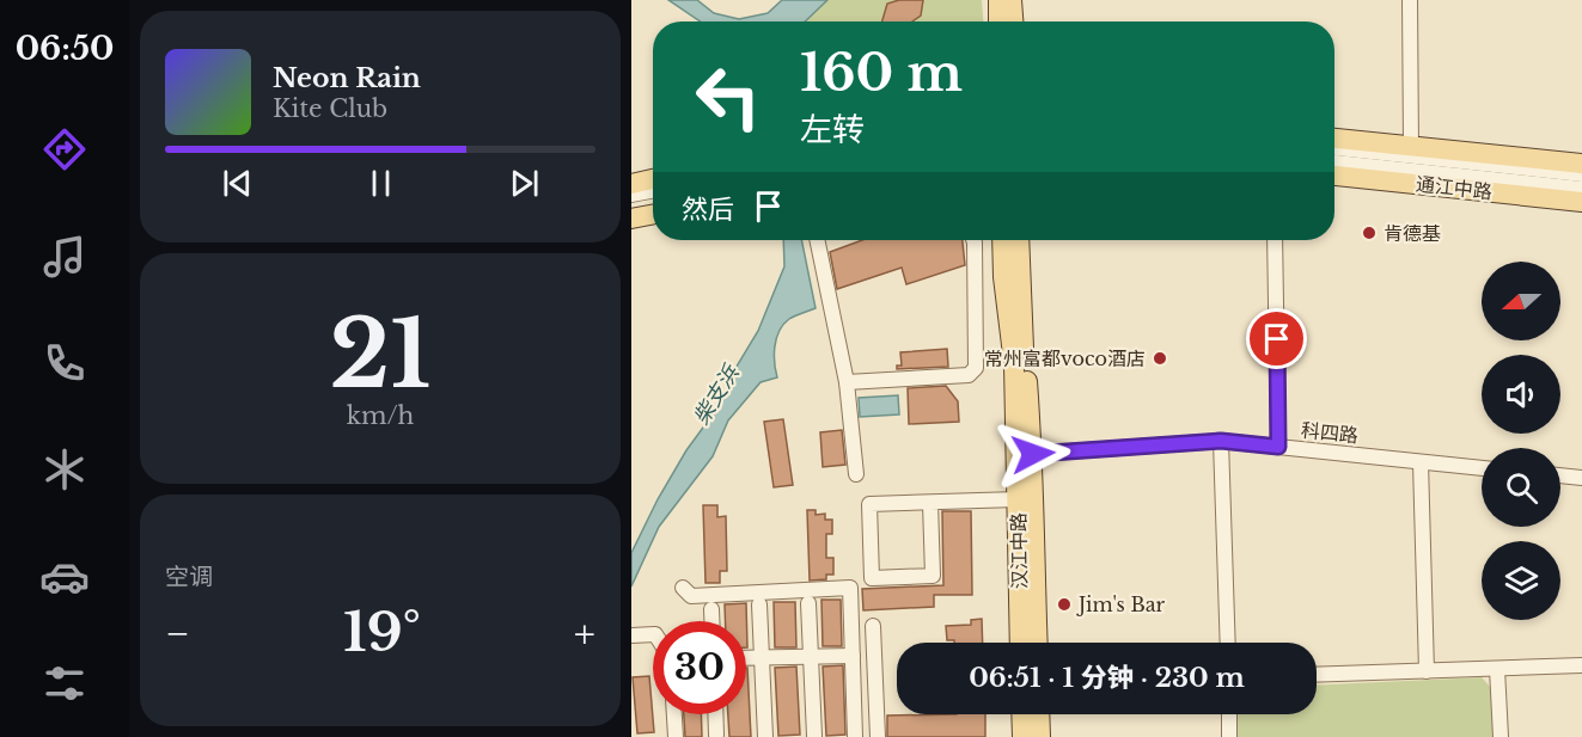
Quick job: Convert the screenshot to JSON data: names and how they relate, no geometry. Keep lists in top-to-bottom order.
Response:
{
  "streets": {
    "main road": ["通江中路", "汉江中路"],
    "street": ["科四路"]
  },
  "crossings": [
    ["科四路", "汉江中路"]
  ],
  "water": ["柴支浜"],
  "places": ["肯德基", "常州富都voco酒店", "Jim's Bar"],
  "north": "left",
  "page": {
    "tabs": "06:50",
    "turn": ["160 m", "左转"],
    "song": ["Neon Rain", "Kite Club"],
    "then": "然后",
    "tile": [
      ["21", "km/h"],
      "空调"
    ],
    "heat": ["−", "19°", "+"],
    "limit": "30",
    "trip": "06:51 · 1 分钟 · 230 m"
  }
}
